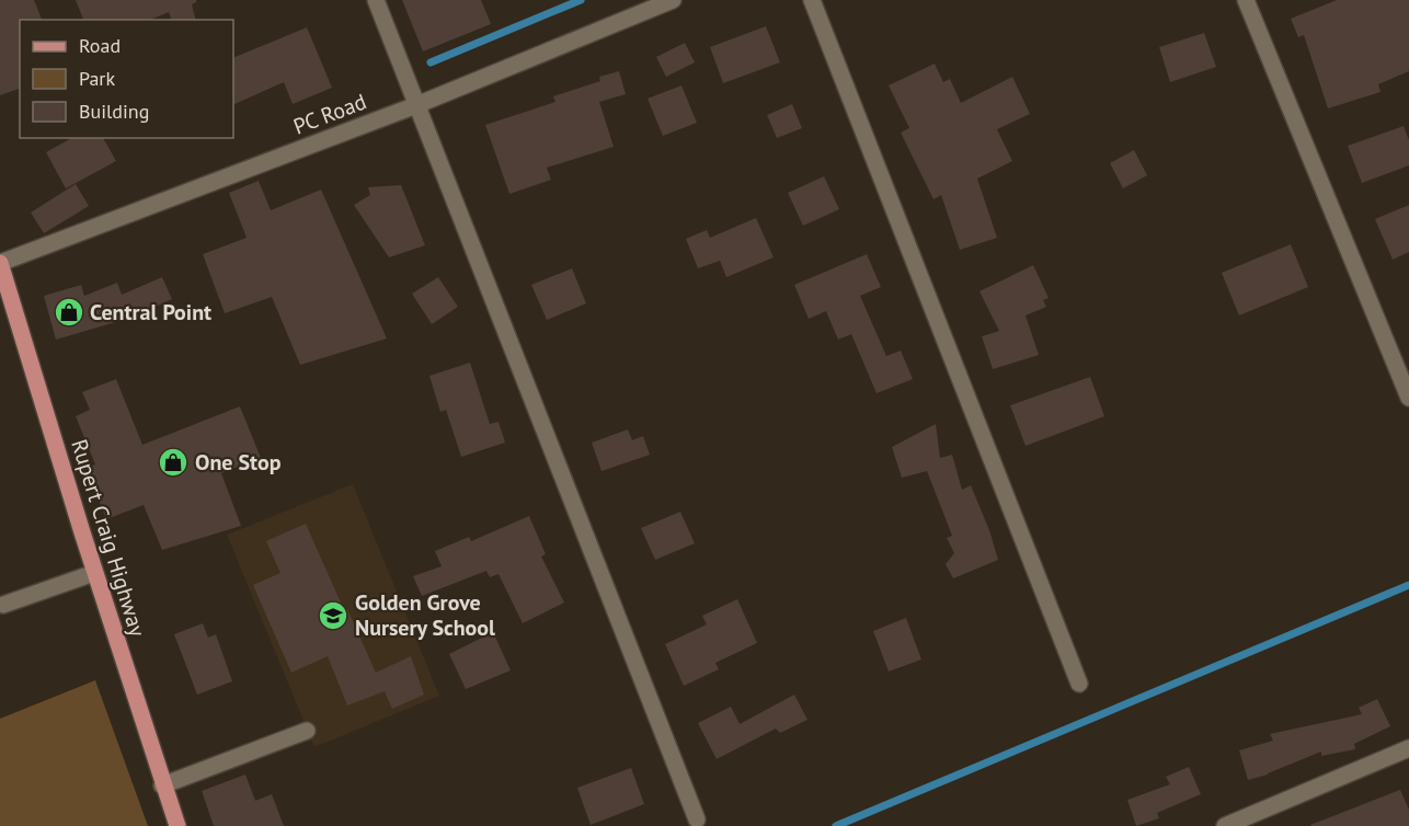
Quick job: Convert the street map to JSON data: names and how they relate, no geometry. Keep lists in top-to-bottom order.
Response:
{
  "streets": {
    "main road": ["Rupert Craig Highway"],
    "street": ["PC Road"]
  },
  "crossings": [
    ["PC Road", "Rupert Craig Highway"]
  ],
  "places": {
    "shop": ["Central Point", "One Stop"],
    "school or university": ["Golden Grove Nursery School"]
  },
  "legend": ["Road", "Park", "Building"]
}
